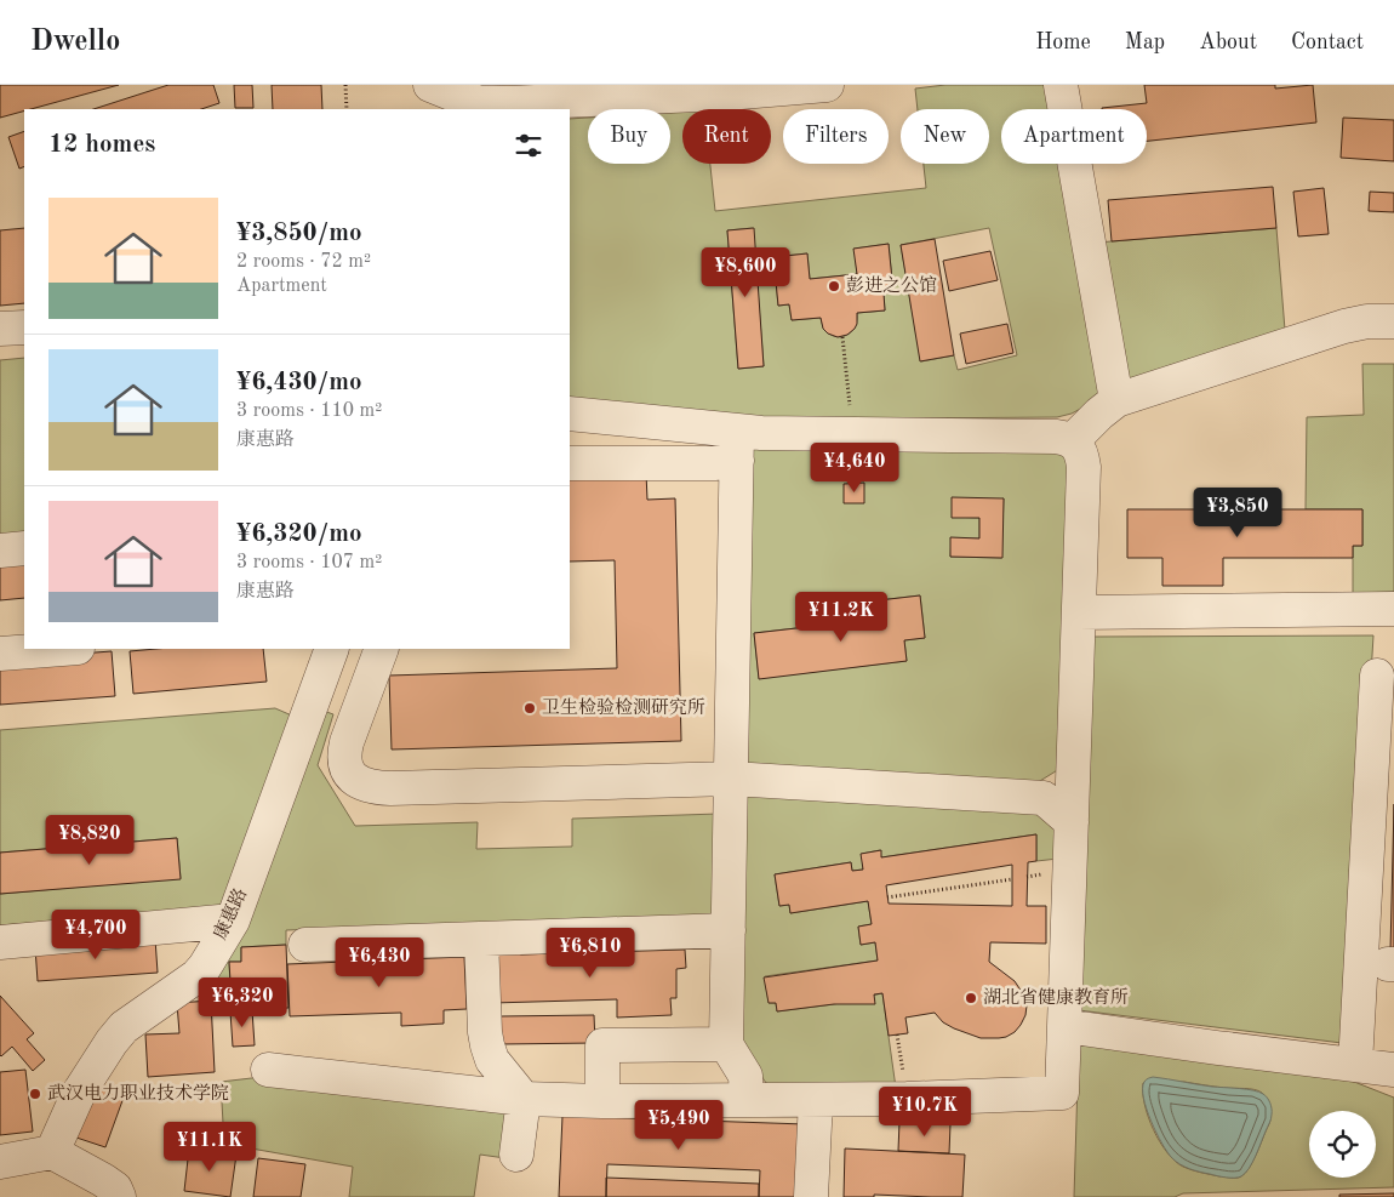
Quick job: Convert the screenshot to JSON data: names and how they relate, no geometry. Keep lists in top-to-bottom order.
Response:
{
  "streets": {
    "street": ["康惠路"]
  },
  "places": [
    "彭进之公馆",
    "卫生检验检测研究所",
    "湖北省健康教育所",
    "武汉电力职业技术学院"
  ],
  "page": {
    "header": "Dwello",
    "nav": [
      "Home",
      "Map",
      "About",
      "Contact"
    ],
    "chip": [
      "Buy",
      "Rent",
      "Filters",
      "New",
      "Apartment"
    ],
    "heading": "12 homes",
    "list": [
      {
        "name": "¥3,850/mo",
        "note": "2 rooms · 72 m² · Apartment"
      },
      {
        "name": "¥6,430/mo",
        "note": "3 rooms · 110 m² · 康惠路"
      },
      {
        "name": "¥6,320/mo",
        "note": "3 rooms · 107 m² · 康惠路"
      }
    ],
    "price": [
      "¥8,600",
      "¥4,640",
      "¥3,850",
      "¥11.2K",
      "¥8,820",
      "¥4,700",
      "¥6,810",
      "¥6,430",
      "¥6,320",
      "¥10.7K",
      "¥5,490",
      "¥11.1K"
    ]
  }
}
